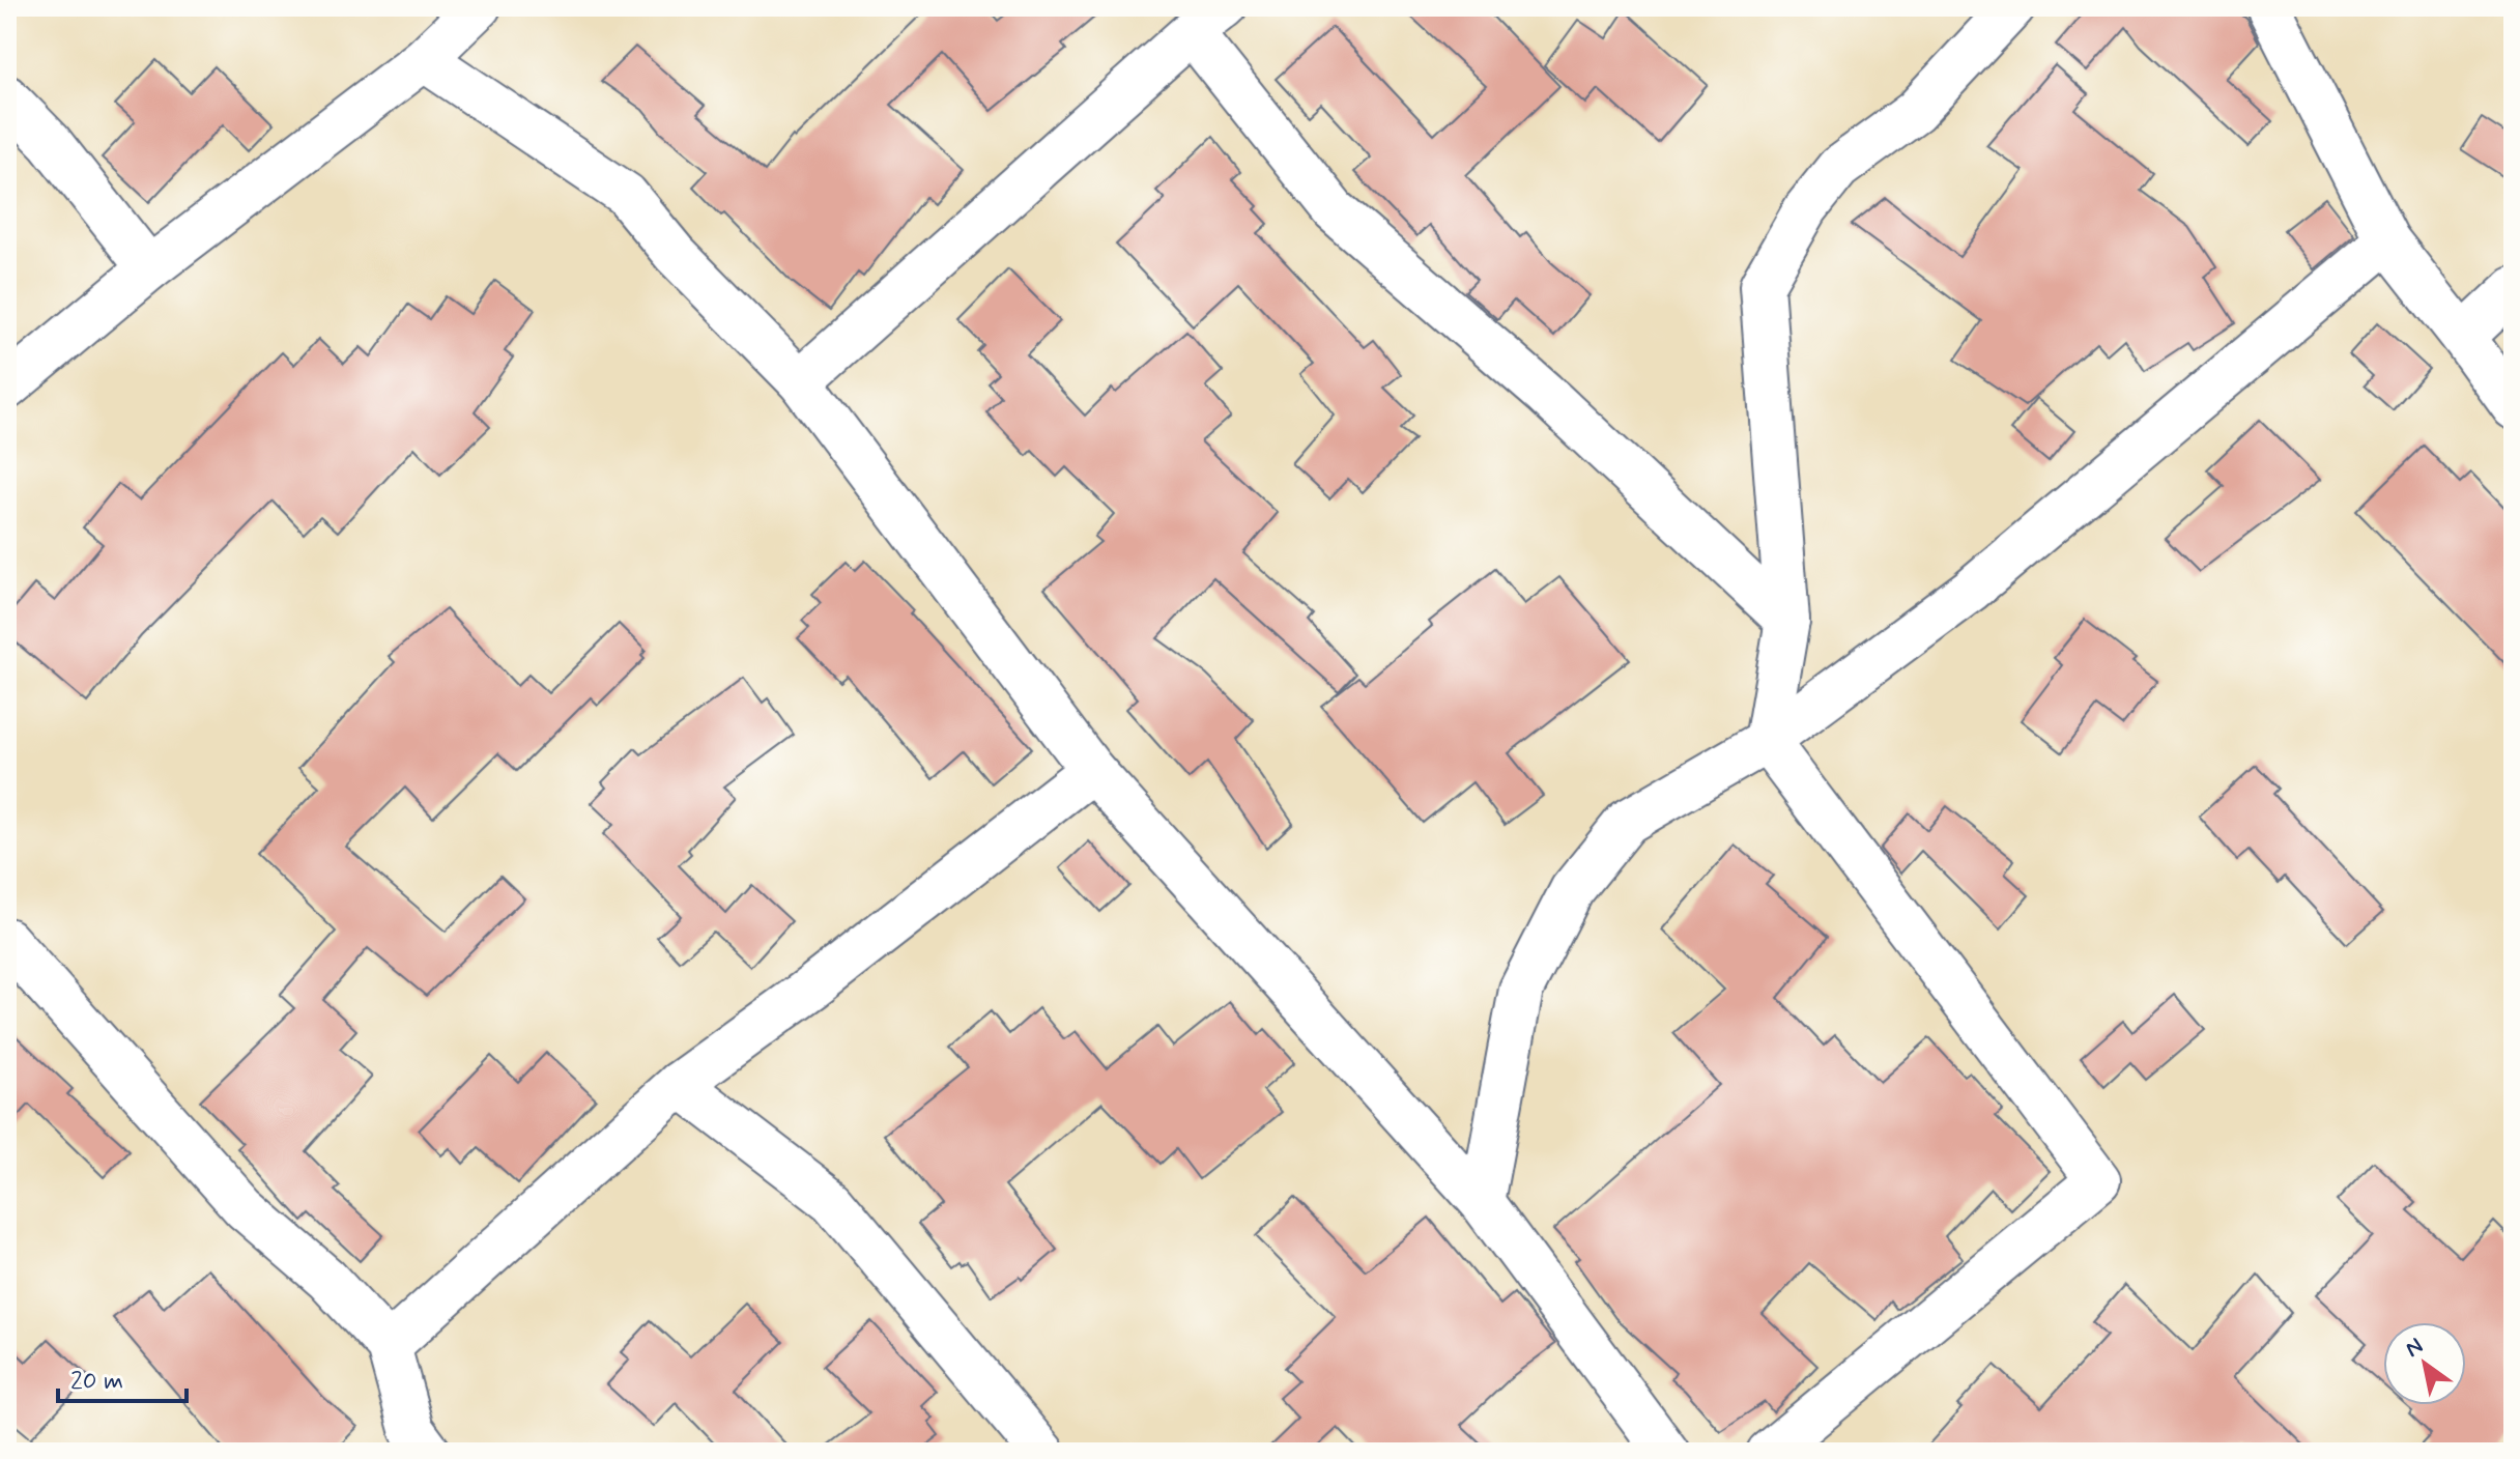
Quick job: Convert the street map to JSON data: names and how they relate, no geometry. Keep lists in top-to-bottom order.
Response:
{
  "scale_bar": "20 m",
  "north": "top left"
}
